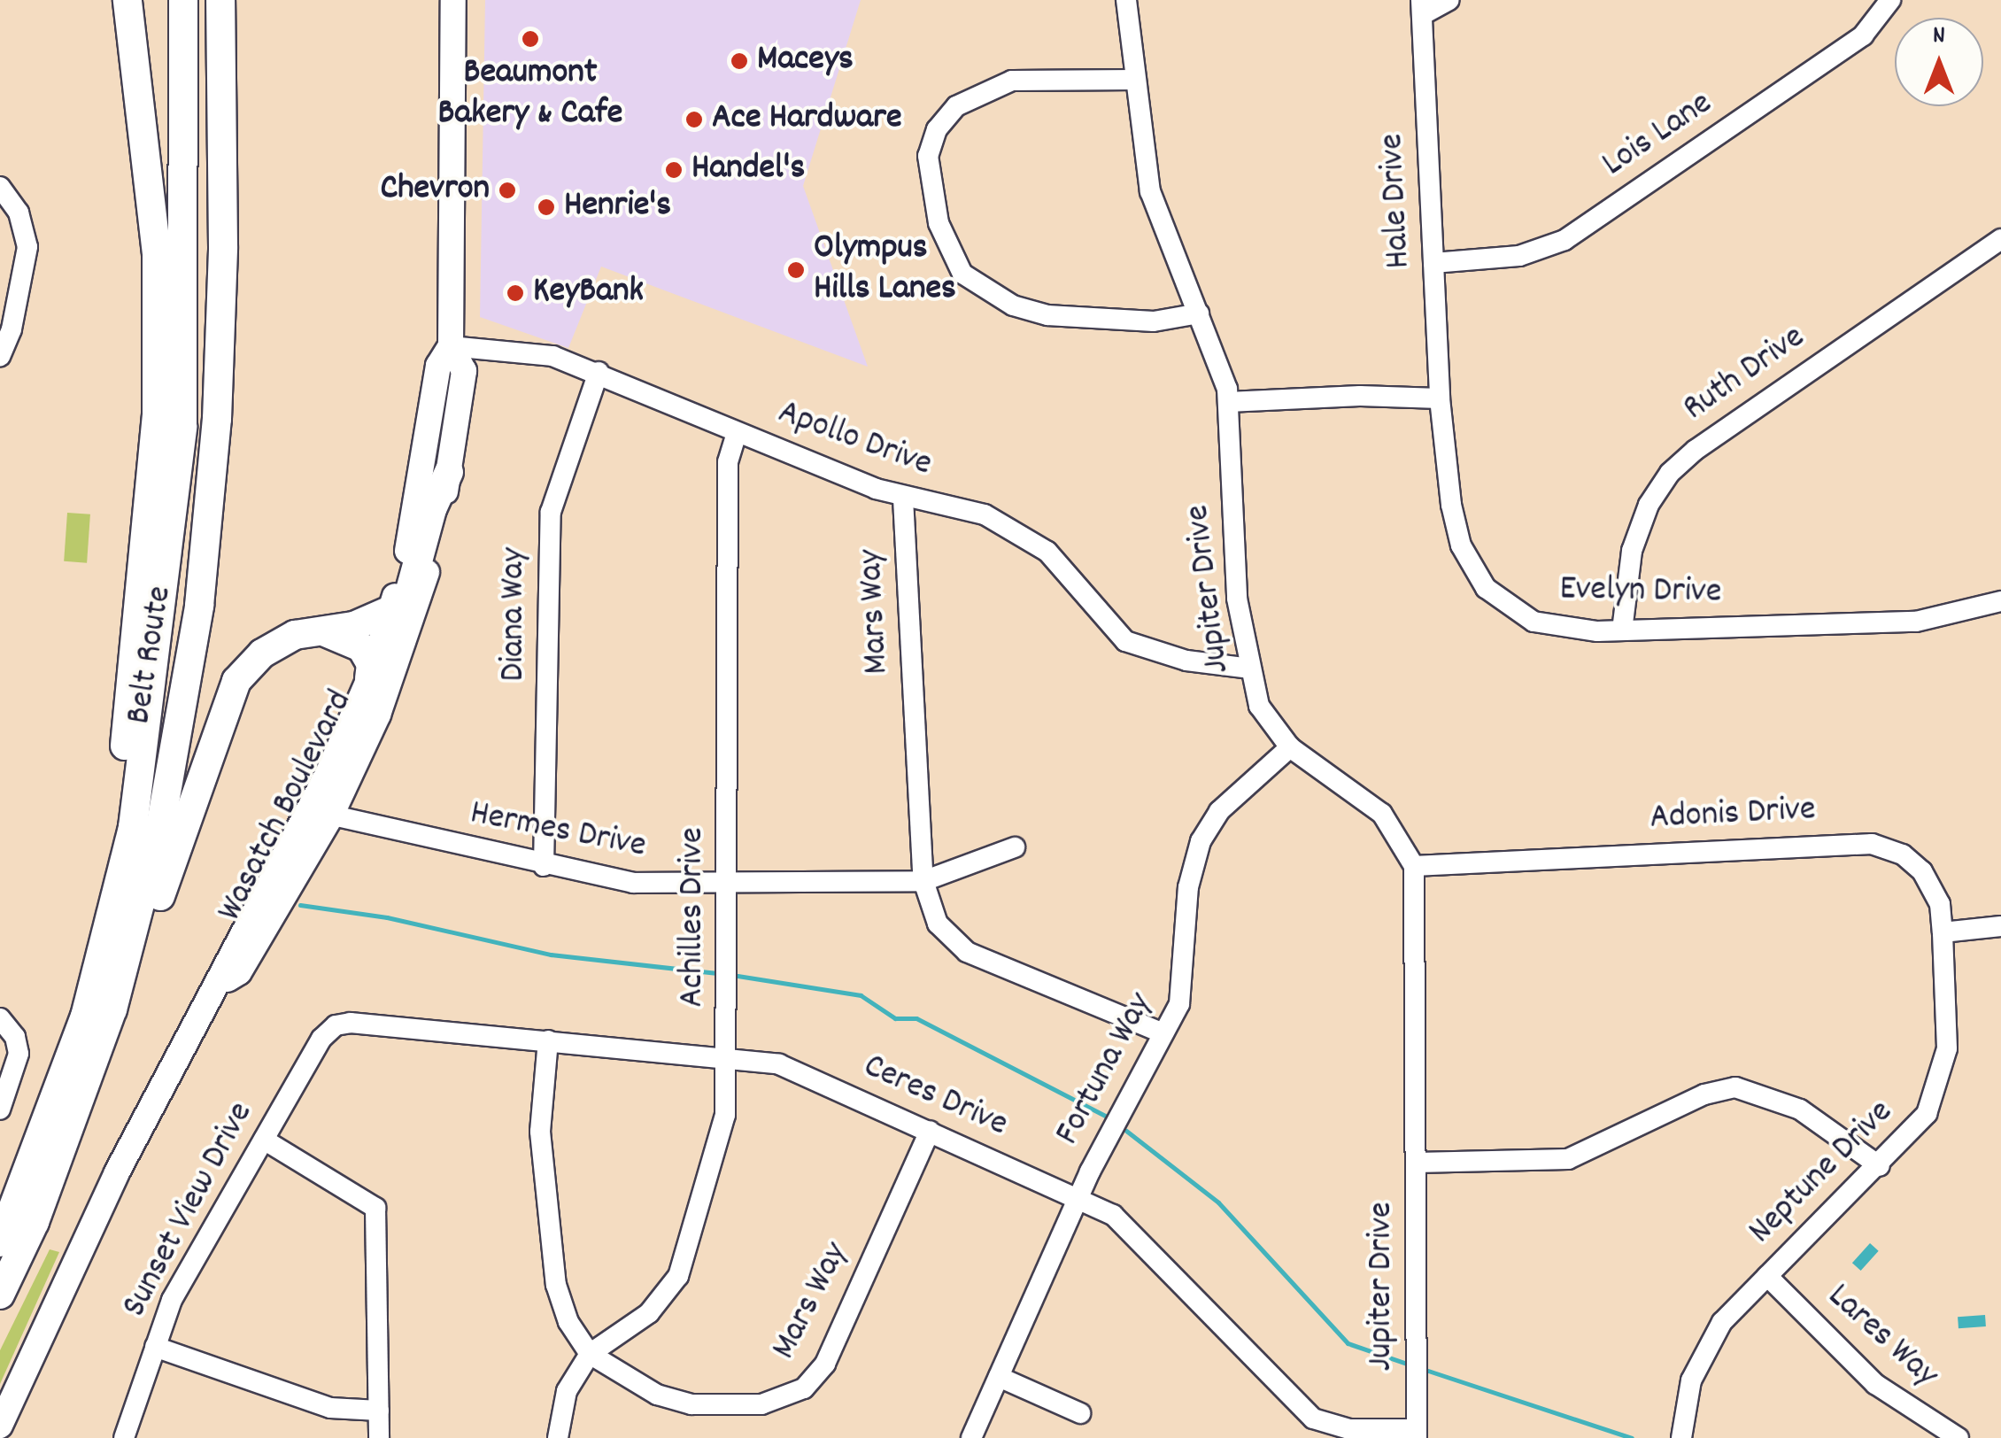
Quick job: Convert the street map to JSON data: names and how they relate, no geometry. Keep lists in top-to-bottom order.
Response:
{
  "streets": {
    "highway": ["Belt Route"],
    "main road": ["Wasatch Boulevard"],
    "street": [
      "Lois Lane",
      "Hale Drive",
      "Ruth Drive",
      "Apollo Drive",
      "Jupiter Drive",
      "Evelyn Drive",
      "Mars Way",
      "Diana Way",
      "Adonis Drive",
      "Hermes Drive",
      "Achilles Drive",
      "Fortuna Way",
      "Ceres Drive",
      "Neptune Drive",
      "Sunset View Drive",
      "Lares Way"
    ]
  },
  "crossings": [
    ["Lois Lane", "Hale Drive"],
    ["Hale Drive", "Evelyn Drive"],
    ["Ruth Drive", "Evelyn Drive"],
    ["Apollo Drive", "Jupiter Drive"],
    ["Apollo Drive", "Mars Way"],
    ["Apollo Drive", "Diana Way"],
    ["Apollo Drive", "Wasatch Boulevard"],
    ["Apollo Drive", "Achilles Drive"],
    ["Jupiter Drive", "Adonis Drive"],
    ["Jupiter Drive", "Fortuna Way"],
    ["Jupiter Drive", "Ceres Drive"],
    ["Mars Way", "Hermes Drive"],
    ["Mars Way", "Achilles Drive"],
    ["Mars Way", "Ceres Drive"],
    ["Diana Way", "Hermes Drive"],
    ["Wasatch Boulevard", "Hermes Drive"],
    ["Adonis Drive", "Neptune Drive"],
    ["Hermes Drive", "Achilles Drive"],
    ["Achilles Drive", "Ceres Drive"],
    ["Fortuna Way", "Ceres Drive"],
    ["Ceres Drive", "Sunset View Drive"],
    ["Neptune Drive", "Lares Way"]
  ],
  "places": [
    "Beaumont Bakery & Cafe",
    "Maceys",
    "Ace Hardware",
    "Handel's",
    "Chevron",
    "Henrie's",
    "Olympus Hills Lanes",
    "KeyBank"
  ],
  "north": "top"
}
